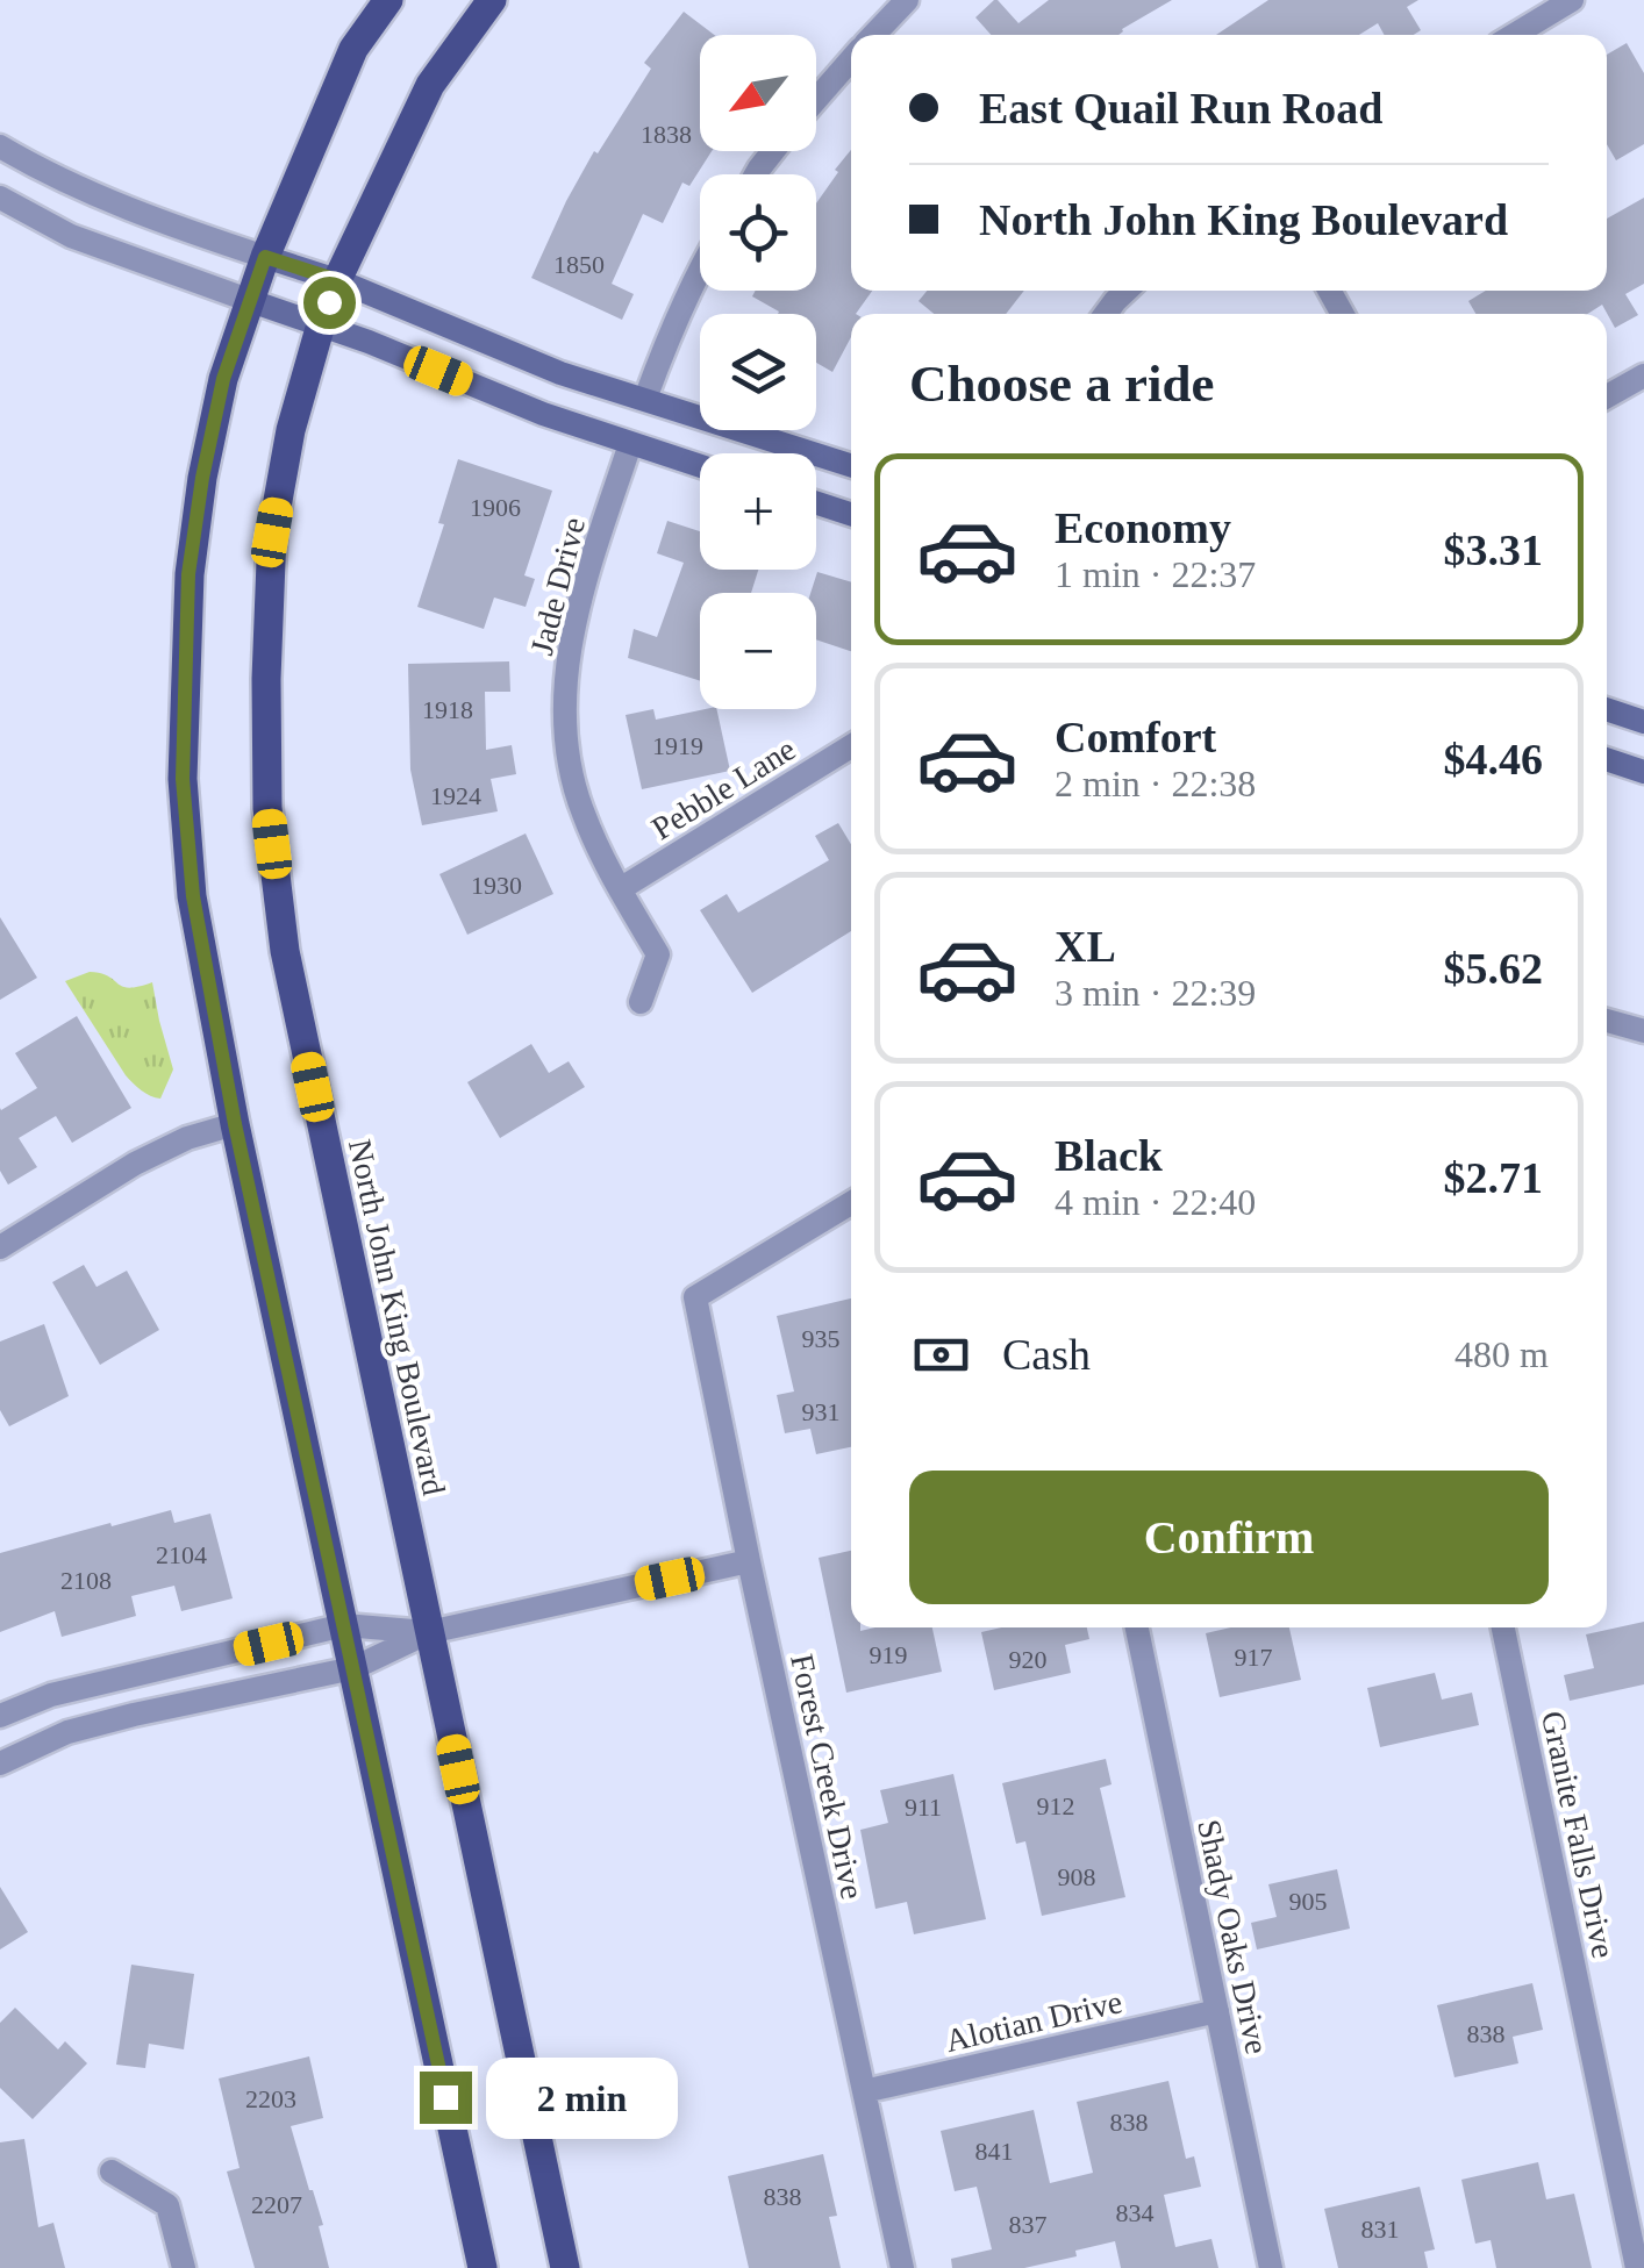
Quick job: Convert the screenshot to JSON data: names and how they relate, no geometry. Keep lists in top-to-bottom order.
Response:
{
  "streets": {
    "main road": ["North John King Boulevard"],
    "street": [
      "Jade Drive",
      "Pebble Lane",
      "Forest Creek Drive",
      "Granite Falls Drive",
      "Shady Oaks Drive",
      "Alotian Drive"
    ]
  },
  "crossings": [
    ["Jade Drive", "Pebble Lane"],
    ["Forest Creek Drive", "Alotian Drive"],
    ["Shady Oaks Drive", "Alotian Drive"]
  ],
  "house_numbers": [
    "1838",
    "1850",
    "1906",
    "1918",
    "1919",
    "1924",
    "1930",
    "935",
    "931",
    "2104",
    "2108",
    "919",
    "917",
    "920",
    "912",
    "911",
    "908",
    "905",
    "838",
    "2203",
    "838",
    "841",
    "838",
    "2207",
    "834",
    "837",
    "831"
  ],
  "north": "bottom left",
  "page": {
    "map_buttons": ["+", "−"],
    "banner": ["East Quail Run Road", "North John King Boulevard"],
    "heading": "Choose a ride",
    "list": [
      {
        "name": "Economy",
        "note": "1 min · 22:37",
        "value": "$3.31"
      },
      {
        "name": "Comfort",
        "note": "2 min · 22:38",
        "value": "$4.46"
      },
      {
        "name": "XL",
        "note": "3 min · 22:39",
        "value": "$5.62"
      },
      {
        "name": "Black",
        "note": "4 min · 22:40",
        "value": "$2.71"
      }
    ],
    "pay": ["Cash", "480 m"],
    "buttons": "Confirm",
    "bubble": "2 min"
  }
}
